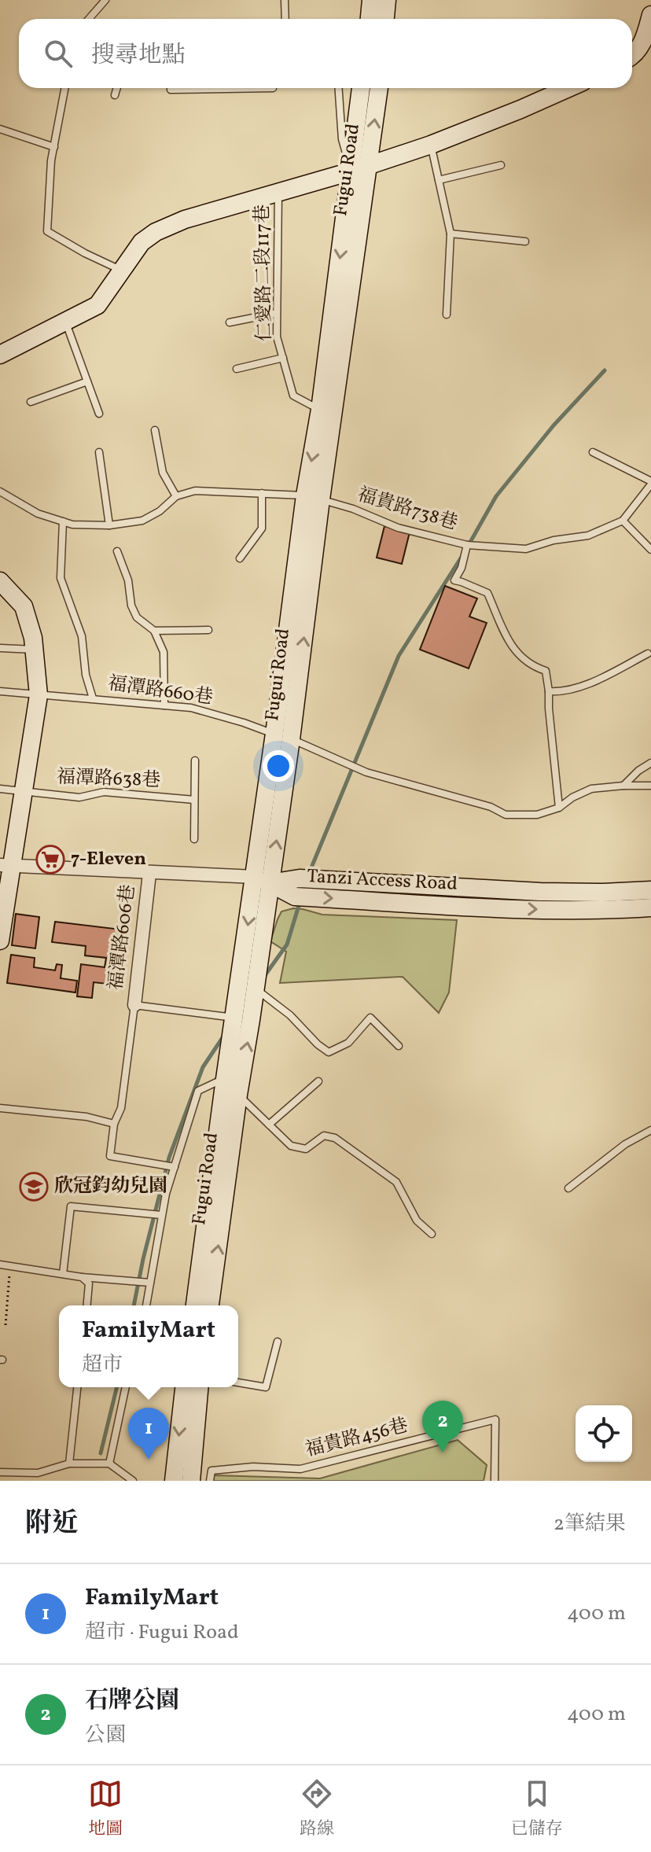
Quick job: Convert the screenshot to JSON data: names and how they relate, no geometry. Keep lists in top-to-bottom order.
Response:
{
  "streets": {
    "street": ["Fugui Road", "Tanzi Access Road", "福潭路606巷"],
    "lane": [
      "仁愛路二段117巷",
      "福貴路738巷",
      "福潭路660巷",
      "福潭路638巷",
      "福貴路456巷"
    ]
  },
  "crossings": [
    ["Fugui Road", "仁愛路二段117巷"],
    ["Fugui Road", "福貴路738巷"],
    ["Fugui Road", "福潭路660巷"],
    ["Fugui Road", "Tanzi Access Road"]
  ],
  "places": {
    "supermarket": ["7-Eleven"],
    "school or university": ["欣冠鈞幼兒園"]
  },
  "page": {
    "search": "搜尋地點",
    "popup": ["FamilyMart", "超市"],
    "pins": ["2", "1"],
    "heading": ["附近", "2筆結果"],
    "list": [
      {
        "mark": "1",
        "name": "FamilyMart",
        "note": "超市 · Fugui Road",
        "value": "400 m"
      },
      {
        "mark": "2",
        "name": "石牌公園",
        "note": "公園",
        "value": "400 m"
      }
    ],
    "nav": ["地圖", "路線", "已儲存"]
  }
}
